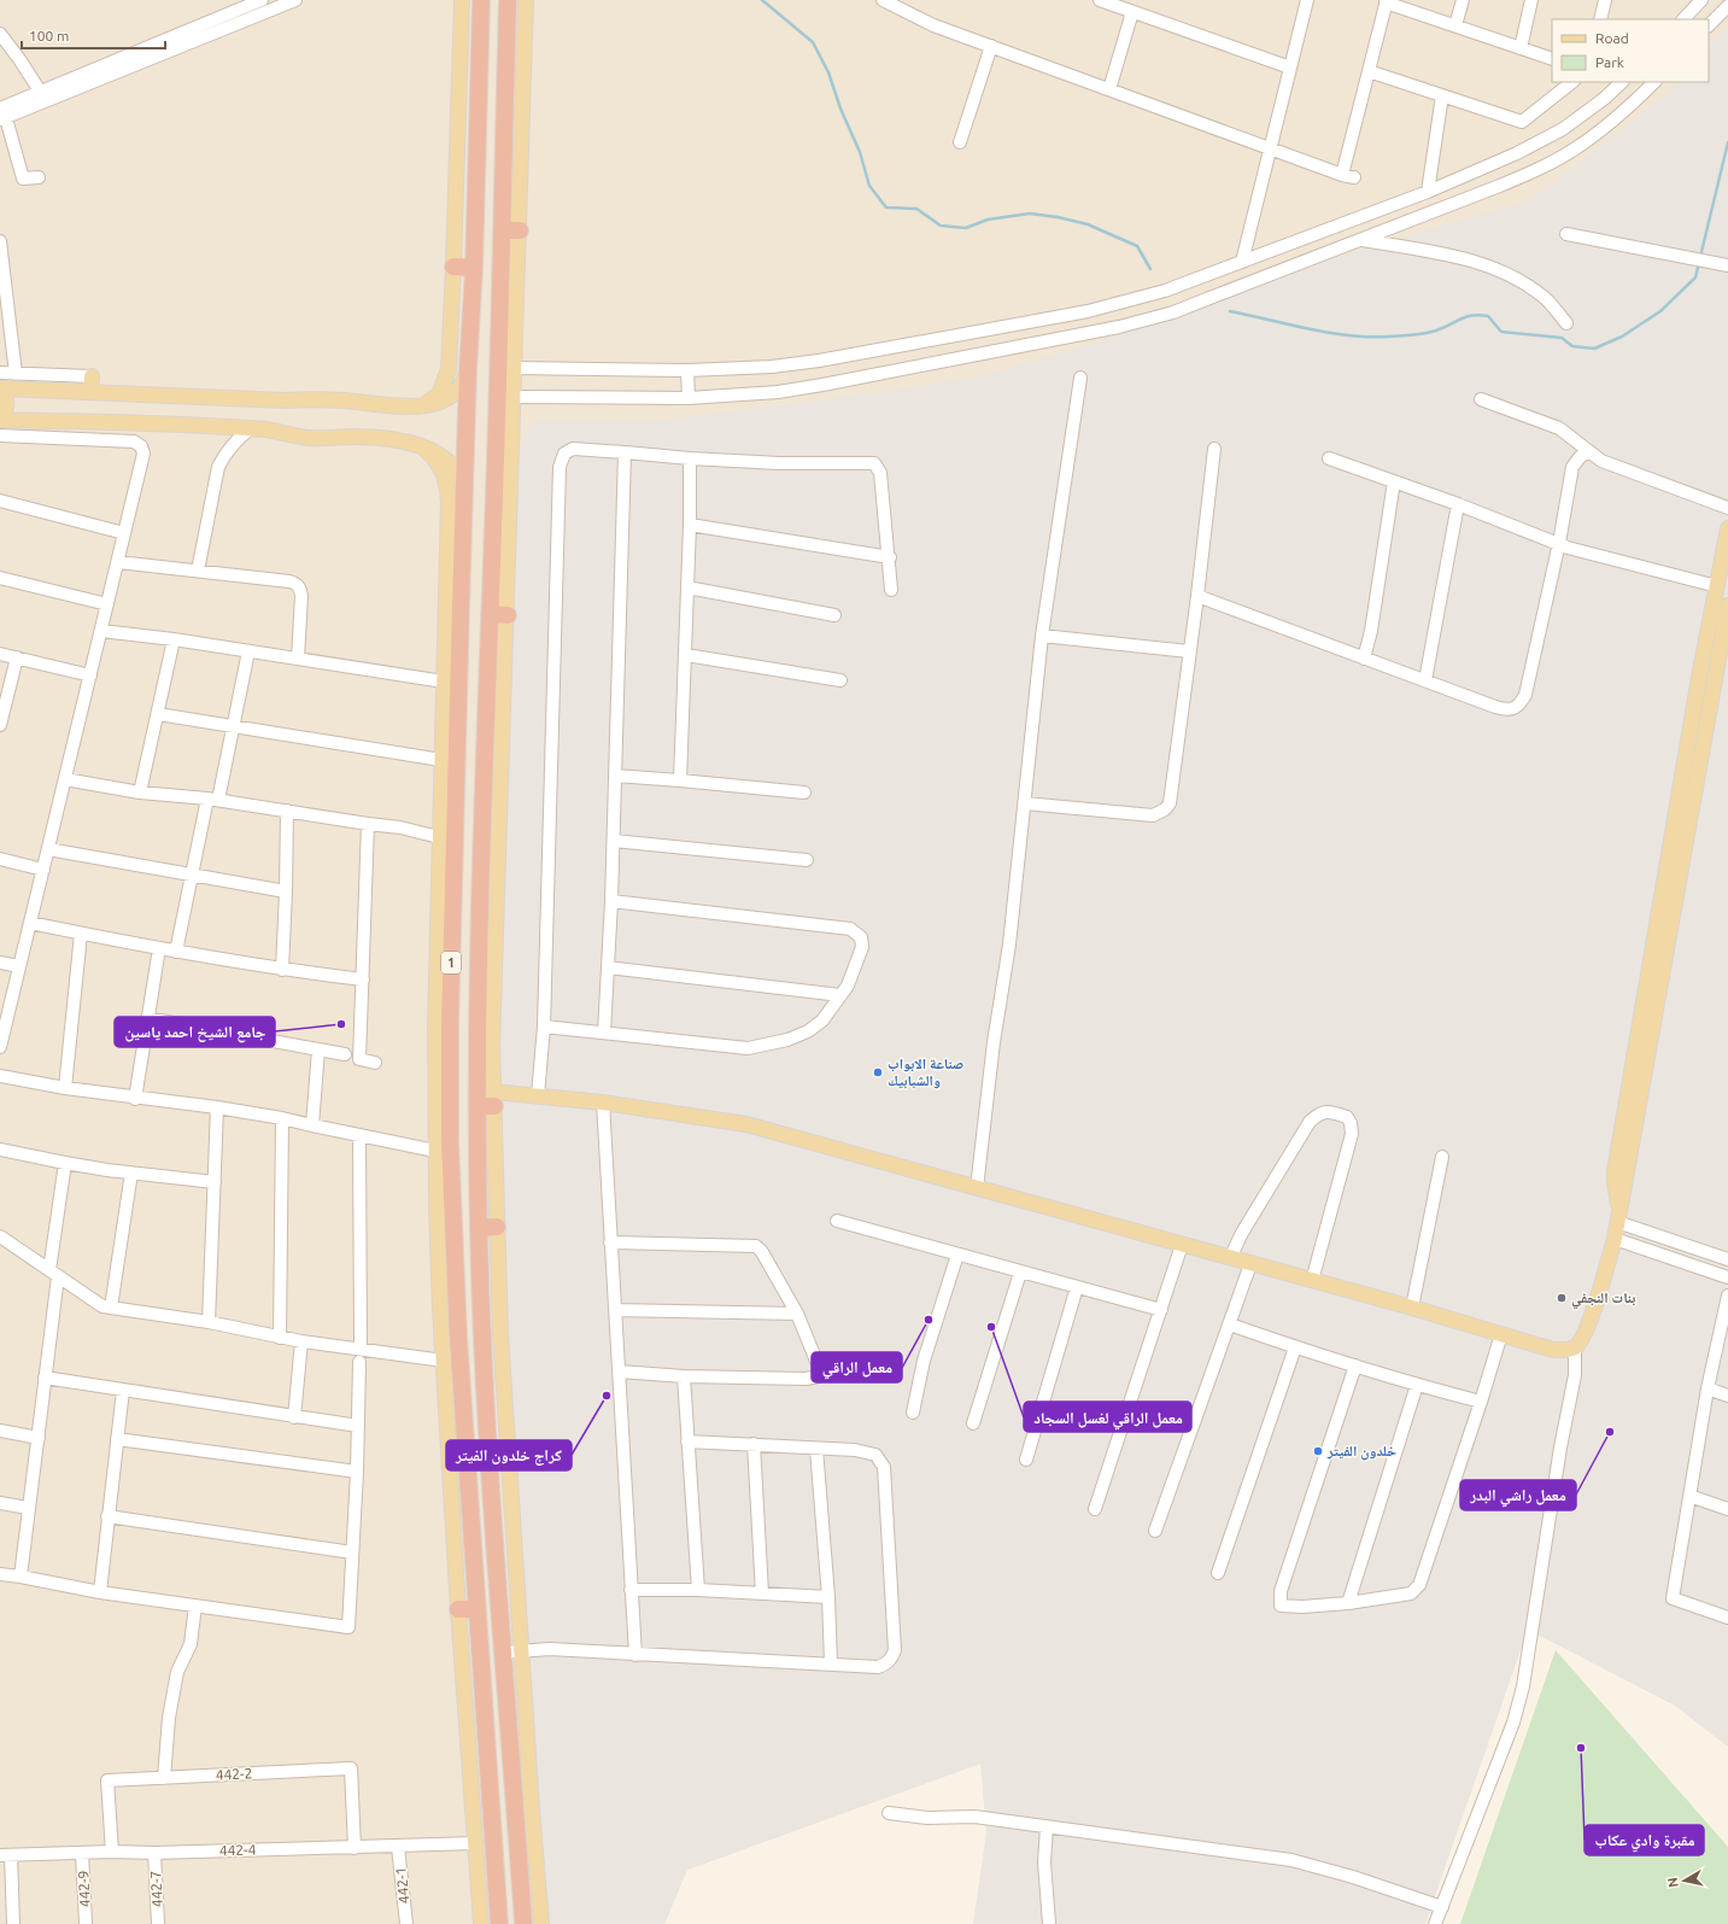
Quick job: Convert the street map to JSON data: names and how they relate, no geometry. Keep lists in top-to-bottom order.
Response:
{
  "streets": {
    "highway": ["1"],
    "street": [
      "442-2",
      "442-4",
      "442-1",
      "442-9",
      "442-7"
    ]
  },
  "crossings": [
    ["442-2", "442-4"],
    ["442-4", "442-1"],
    ["442-4", "442-9"],
    ["442-4", "442-7"]
  ],
  "places": [
    "جامع الشيخ احمد ياسين",
    "صناعة الابواب والشبابيك",
    "بنات النجفي",
    "معمل الراقي",
    "معمل الراقي لغسل السجاد",
    "كراج خلدون الفيتر",
    "معمل راشي البدر",
    "خلدون الفيتر",
    "مقبرة وادي عكاب"
  ],
  "legend": ["Road", "Park"],
  "scale_bar": "100 m",
  "north": "left"
}
